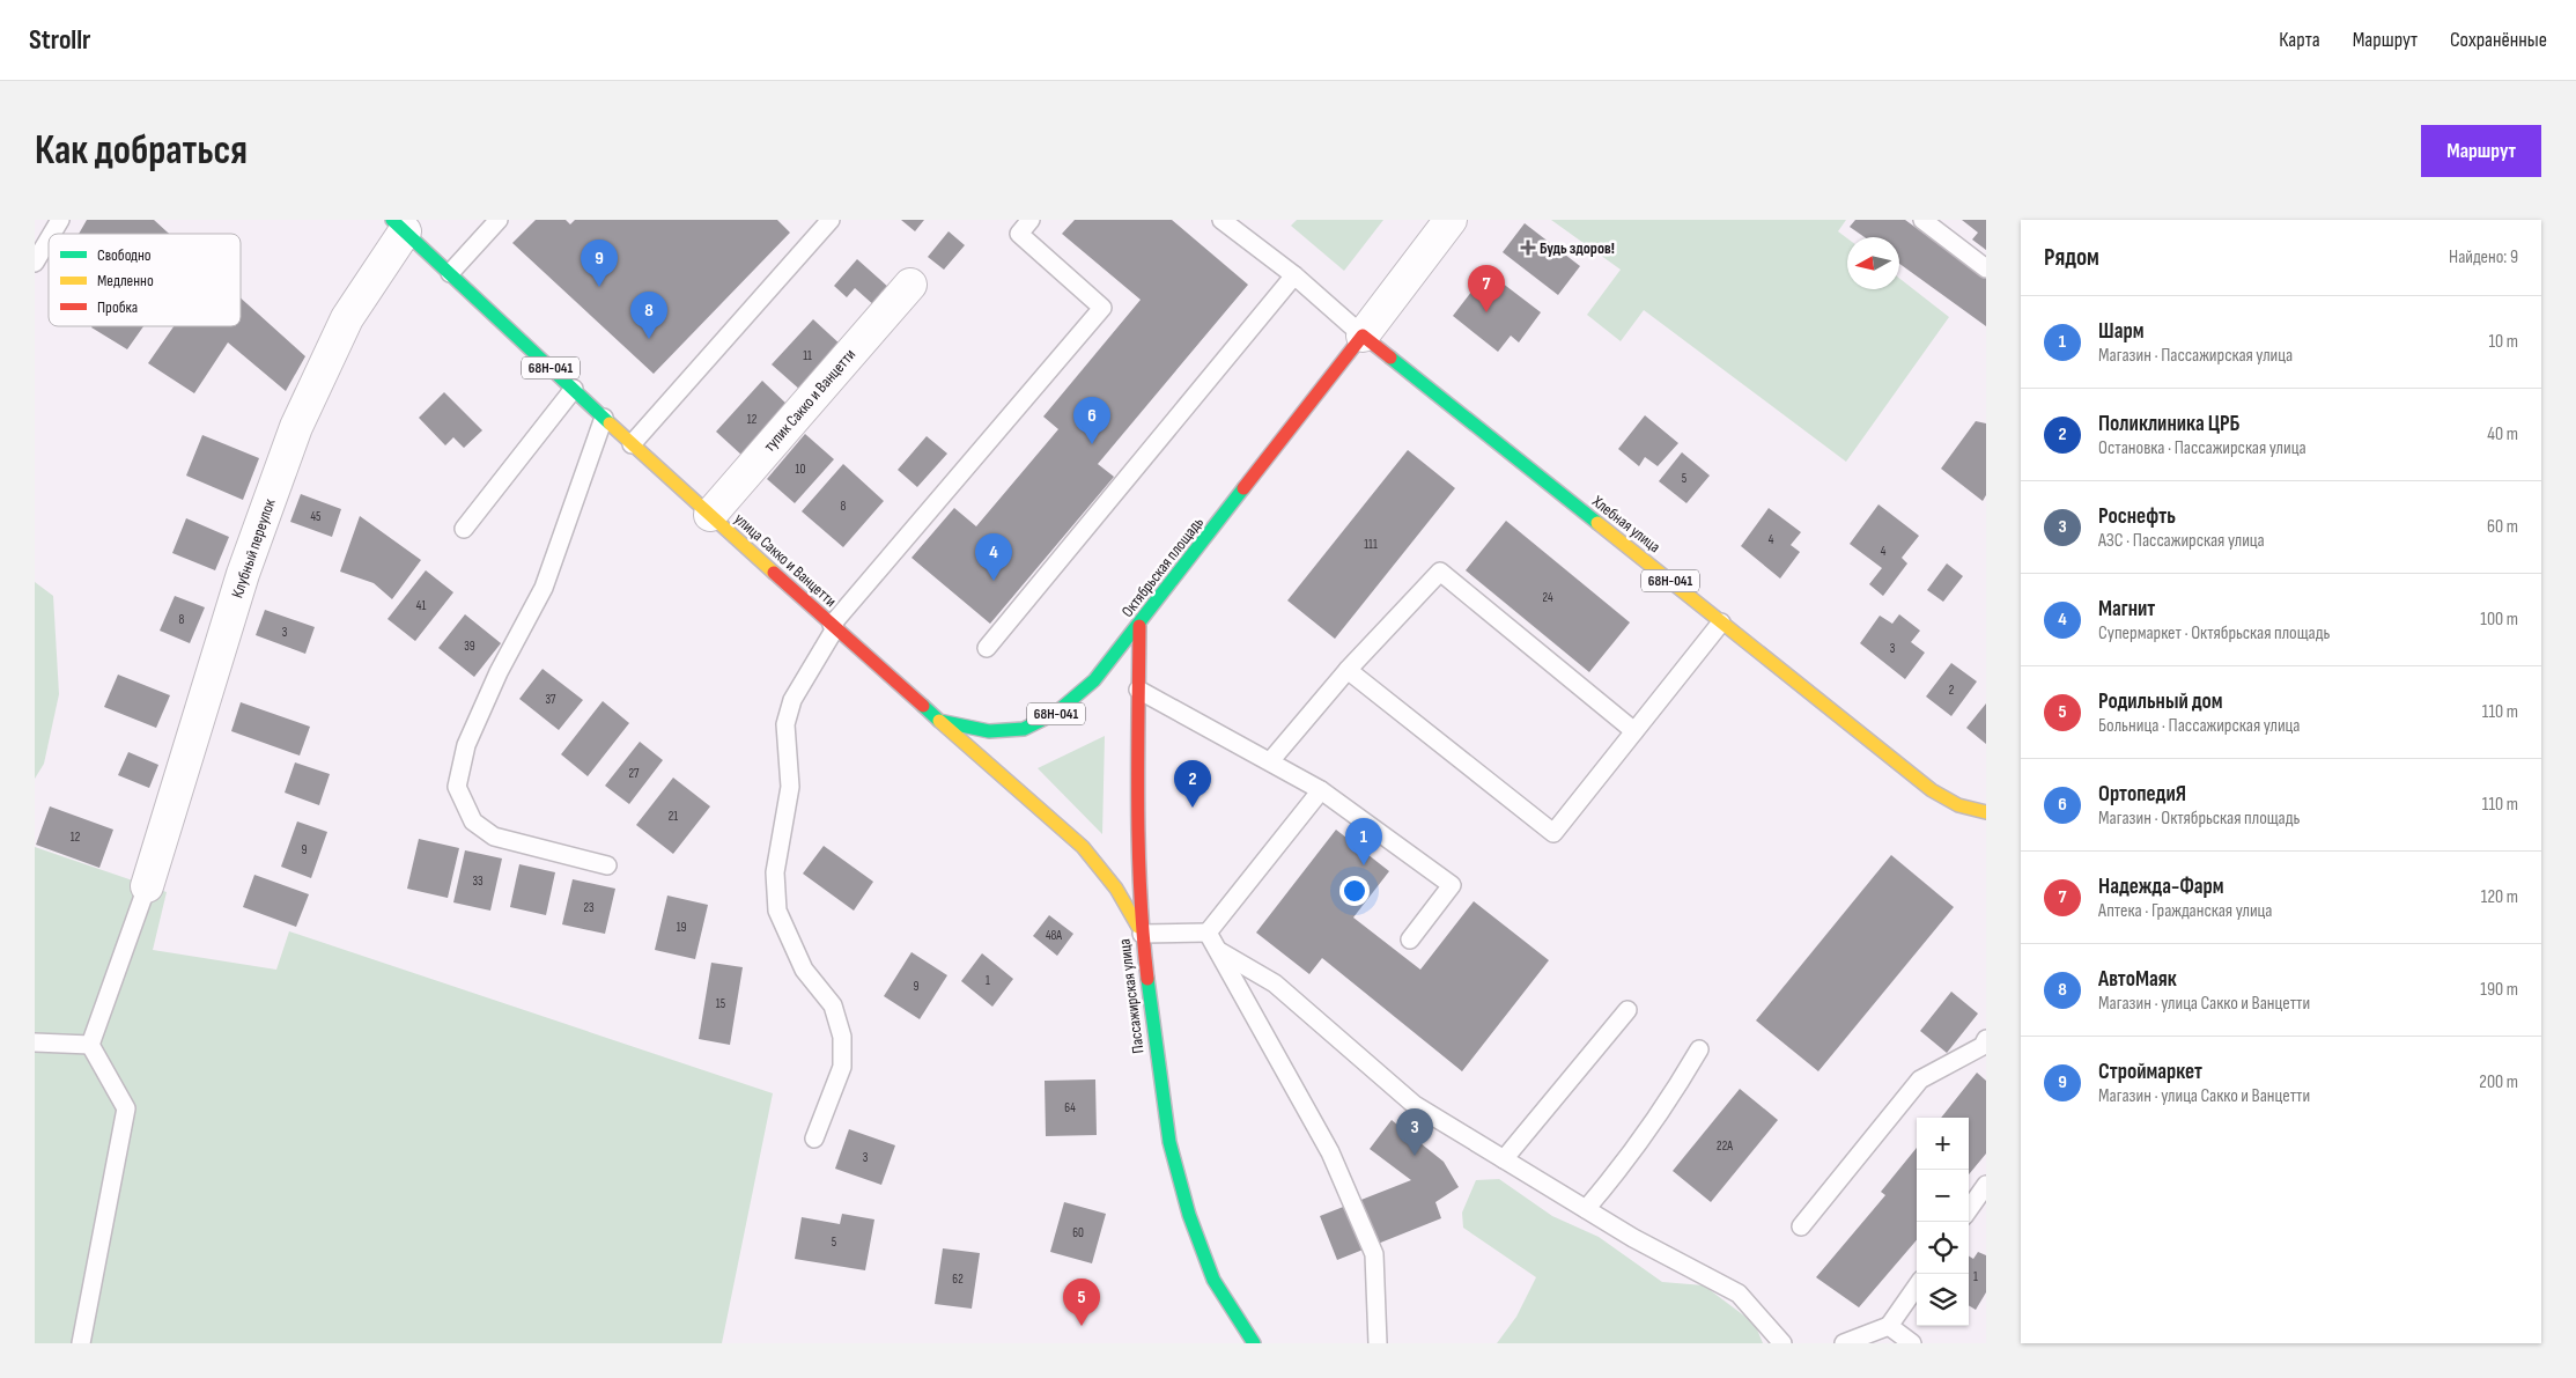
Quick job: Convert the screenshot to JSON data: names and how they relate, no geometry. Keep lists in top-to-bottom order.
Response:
{
  "streets": {
    "main road": [
      "68Н-041",
      "Хлебная улица",
      "улица Сакко и Ванцетти",
      "Октябрьская площадь",
      "Пассажирская улица"
    ],
    "street": ["тупик Сакко и Ванцетти", "Клубный переулок"]
  },
  "crossings": [
    ["тупик Сакко и Ванцетти", "улица Сакко и Ванцетти"],
    ["Хлебная улица", "Октябрьская площадь"],
    ["Клубный переулок", "улица Сакко и Ванцетти"],
    ["улица Сакко и Ванцетти", "Октябрьская площадь"],
    ["улица Сакко и Ванцетти", "Пассажирская улица"],
    ["Октябрьская площадь", "Пассажирская улица"]
  ],
  "places": {
    "health": ["Будь здоров!"]
  },
  "house_numbers": [
    "11",
    "12",
    "10",
    "5",
    "8",
    "45",
    "4",
    "111",
    "4",
    "24",
    "41",
    "8",
    "3",
    "39",
    "3",
    "2",
    "37",
    "27",
    "21",
    "12",
    "9",
    "33",
    "23",
    "19",
    "48А",
    "1",
    "9",
    "15",
    "64",
    "22А",
    "3",
    "60",
    "5",
    "1",
    "62"
  ],
  "legend": ["Свободно", "Медленно", "Пробка"],
  "north": "left",
  "page": {
    "header": "Strollr",
    "nav": ["Карта", "Маршрут", "Сохранённые"],
    "buttons": "Маршрут",
    "title": "Как добраться",
    "heading": ["Рядом", "Найдено: 9"],
    "pins": [
      "9",
      "7",
      "8",
      "6",
      "4",
      "2",
      "1",
      "3",
      "5"
    ],
    "list": [
      {
        "mark": "1",
        "name": "Шарм",
        "note": "Магазин · Пассажирская улица",
        "value": "10 m"
      },
      {
        "mark": "2",
        "name": "Поликлиника ЦРБ",
        "note": "Остановка · Пассажирская улица",
        "value": "40 m"
      },
      {
        "mark": "3",
        "name": "Роснефть",
        "note": "АЗС · Пассажирская улица",
        "value": "60 m"
      },
      {
        "mark": "4",
        "name": "Магнит",
        "note": "Супермаркет · Октябрьская площадь",
        "value": "100 m"
      },
      {
        "mark": "5",
        "name": "Родильный дом",
        "note": "Больница · Пассажирская улица",
        "value": "110 m"
      },
      {
        "mark": "6",
        "name": "ОртопедиЯ",
        "note": "Магазин · Октябрьская площадь",
        "value": "110 m"
      },
      {
        "mark": "7",
        "name": "Надежда-Фарм",
        "note": "Аптека · Гражданская улица",
        "value": "120 m"
      },
      {
        "mark": "8",
        "name": "АвтоМаяк",
        "note": "Магазин · улица Сакко и Ванцетти",
        "value": "190 m"
      },
      {
        "mark": "9",
        "name": "Строймаркет",
        "note": "Магазин · улица Сакко и Ванцетти",
        "value": "200 m"
      }
    ],
    "map_buttons": ["+", "−"]
  }
}
